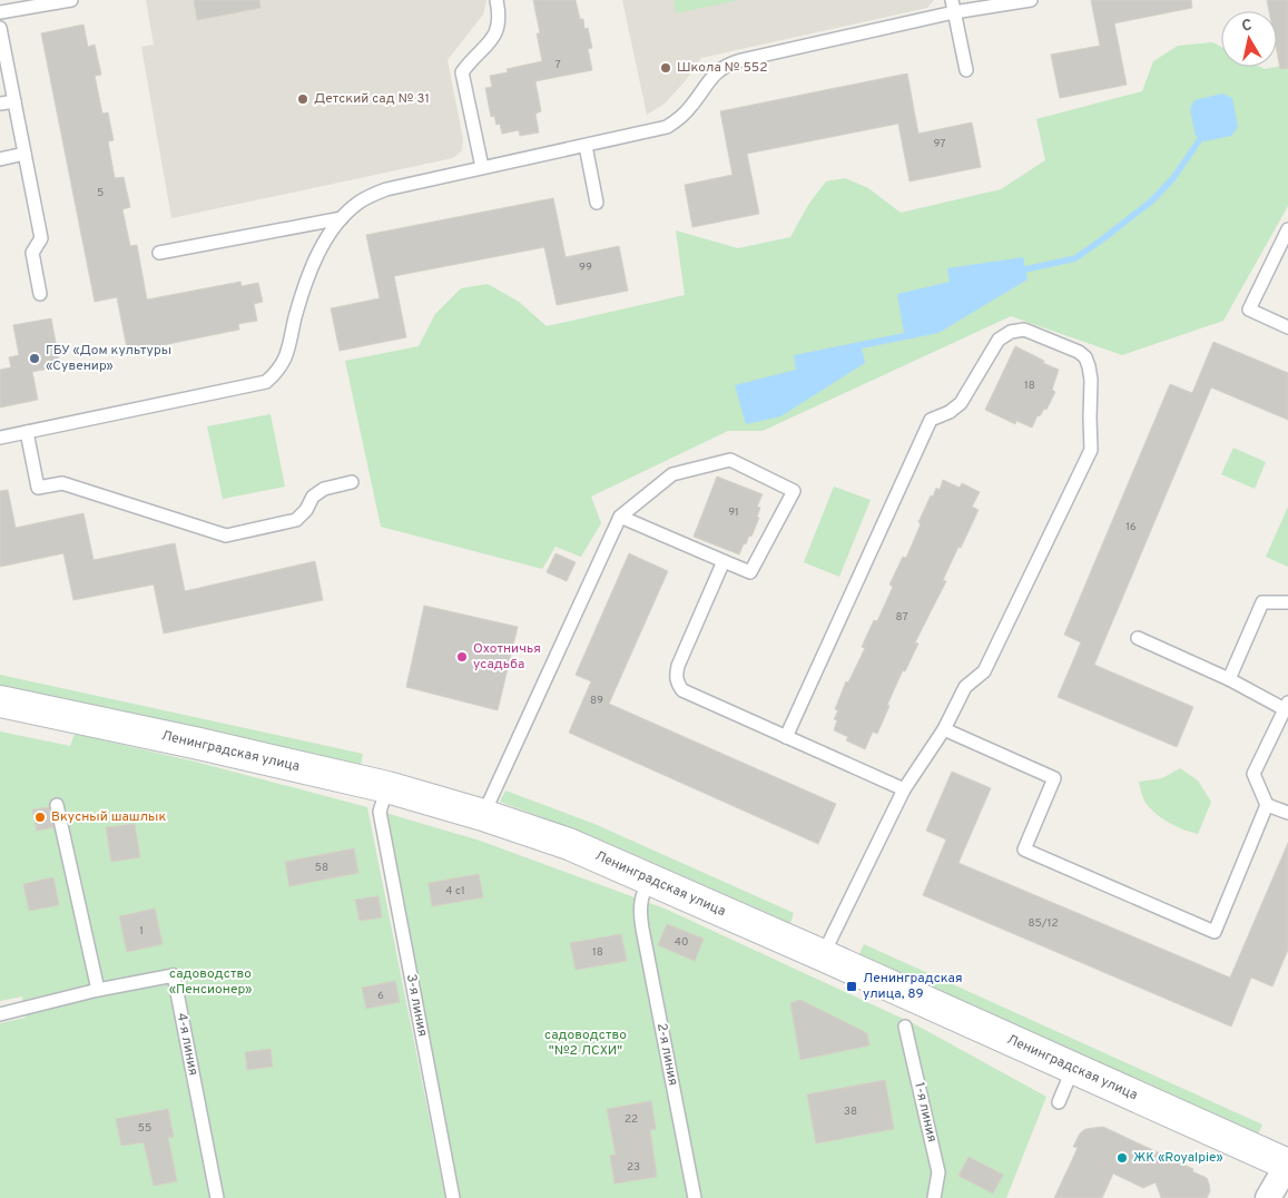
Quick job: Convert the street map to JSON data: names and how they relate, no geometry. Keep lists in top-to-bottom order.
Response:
{
  "streets": {
    "street": ["Ленинградская улица"],
    "lane": [
      "3-я линия",
      "4-я линия",
      "2-я линия",
      "1-я линия"
    ]
  },
  "crossings": [
    ["Ленинградская улица", "3-я линия"],
    ["Ленинградская улица", "2-я линия"]
  ],
  "parks": ["садоводство «Пенсионер»", "садоводство \"№2 ЛСХИ\""],
  "places": {
    "other": [
      "Школа № 552",
      "Детский сад № 31",
      "ГБУ «Дом культуры «Сувенир»",
      "Охотничья усадьба",
      "Вкусный шашлык",
      "ЖК «Royalpie»"
    ],
    "transit": ["Ленинградская улица, 89"]
  },
  "house_numbers": [
    "7",
    "97",
    "5",
    "99",
    "18",
    "91",
    "16",
    "87",
    "89",
    "58",
    "4 с1",
    "85/12",
    "1",
    "40",
    "18",
    "6",
    "38",
    "22",
    "55",
    "23"
  ],
  "north": "top"
}
